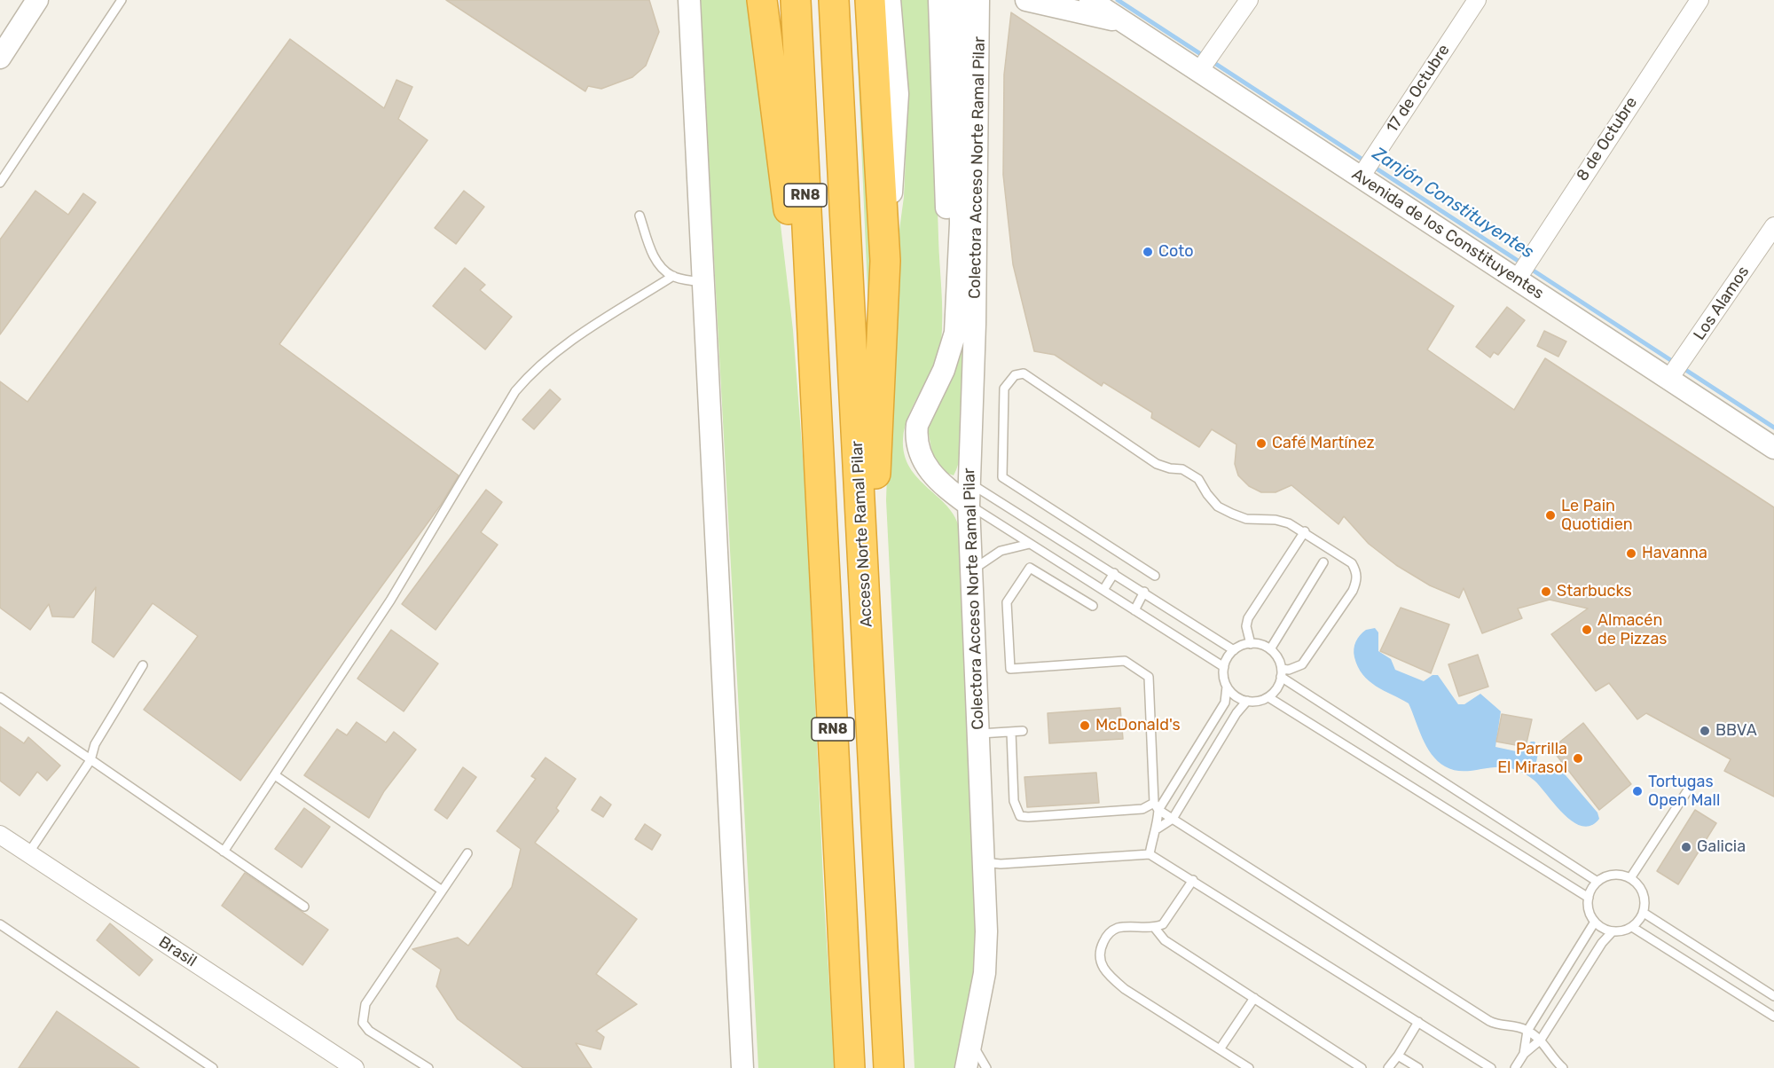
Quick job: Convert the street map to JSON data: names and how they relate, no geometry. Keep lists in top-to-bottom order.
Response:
{
  "streets": {
    "highway": ["RN8", "Acceso Norte Ramal Pilar"],
    "street": [
      "17 de Octubre",
      "8 de Octubre",
      "Colectora Acceso Norte Ramal Pilar",
      "Avenida de los Constituyentes",
      "Los Alamos",
      "Brasil"
    ]
  },
  "crossings": [
    ["17 de Octubre", "Avenida de los Constituyentes"],
    ["8 de Octubre", "Avenida de los Constituyentes"],
    ["Avenida de los Constituyentes", "Los Alamos"]
  ],
  "water": ["Zanjón Constituyentes"],
  "places": [
    "Coto",
    "Café Martínez",
    "Le Pain Quotidien",
    "Havanna",
    "Starbucks",
    "Almacén de Pizzas",
    "McDonald's",
    "BBVA",
    "Parrilla El Mirasol",
    "Tortugas Open Mall",
    "Galicia"
  ]
}
